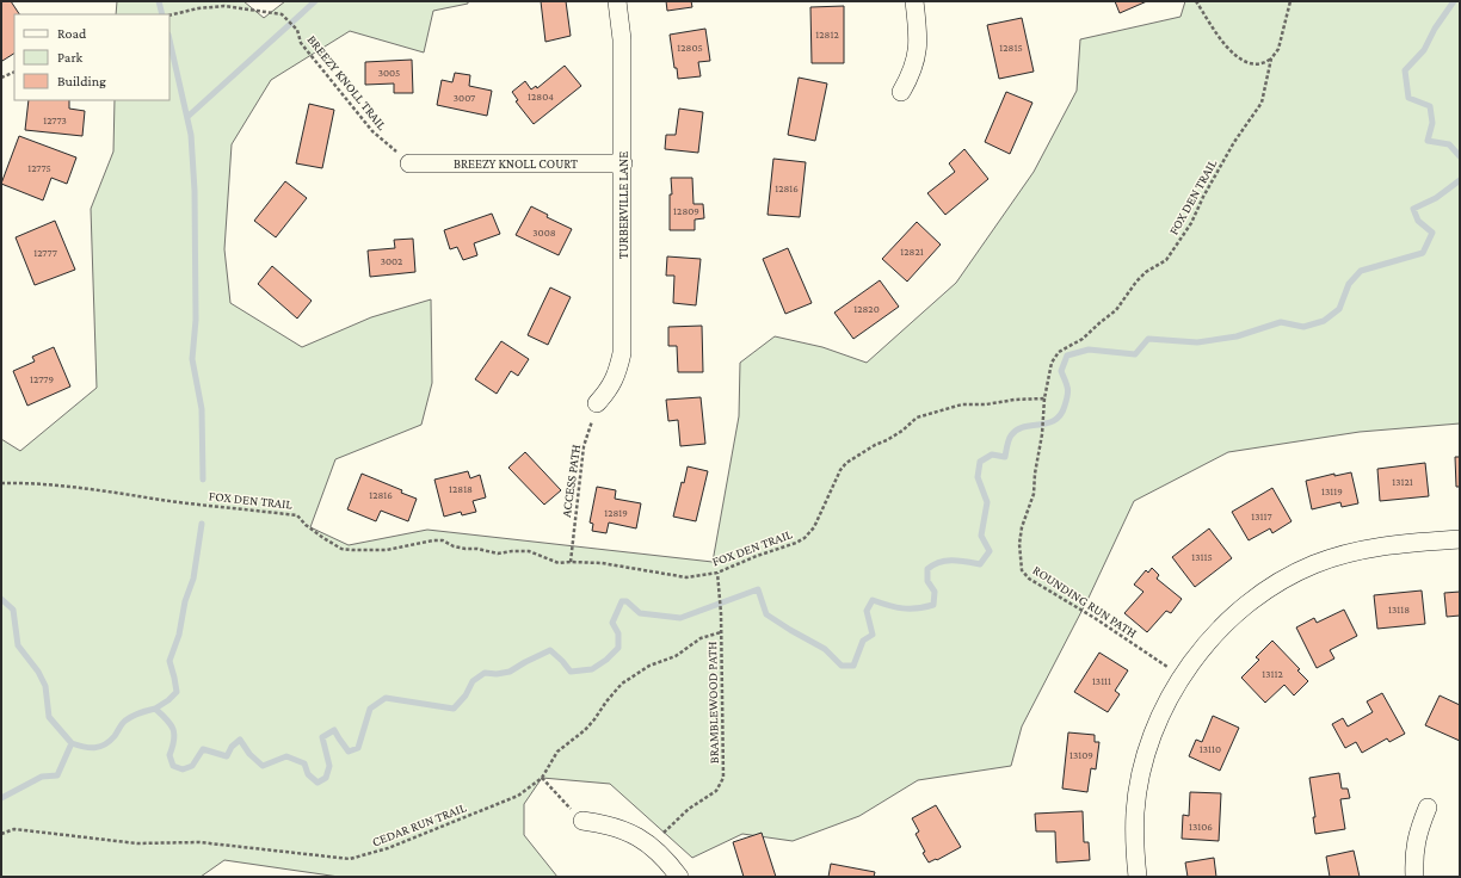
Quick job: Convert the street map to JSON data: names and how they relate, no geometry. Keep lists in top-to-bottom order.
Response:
{
  "streets": {
    "street": ["BREEZY KNOLL COURT", "TURBERVILLE LANE"],
    "path": [
      "BREEZY KNOLL TRAIL",
      "FOX DEN TRAIL",
      "ACCESS PATH",
      "ROUNDING RUN PATH",
      "BRAMBLEWOOD PATH",
      "CEDAR RUN TRAIL"
    ]
  },
  "crossings": [
    ["BREEZY KNOLL TRAIL", "BREEZY KNOLL COURT"],
    ["BREEZY KNOLL COURT", "TURBERVILLE LANE"],
    ["FOX DEN TRAIL", "ACCESS PATH"],
    ["FOX DEN TRAIL", "ROUNDING RUN PATH"],
    ["FOX DEN TRAIL", "BRAMBLEWOOD PATH"],
    ["TURBERVILLE LANE", "ACCESS PATH"],
    ["BRAMBLEWOOD PATH", "CEDAR RUN TRAIL"]
  ],
  "house_numbers": [
    "12812",
    "12805",
    "12815",
    "3005",
    "12804",
    "3007",
    "12773",
    "12775",
    "12816",
    "12809",
    "3008",
    "12821",
    "12777",
    "3002",
    "12820",
    "12779",
    "13121",
    "12818",
    "13119",
    "12816",
    "12819",
    "13117",
    "13115",
    "13118",
    "13112",
    "13111",
    "13110",
    "13109",
    "13106"
  ],
  "legend": ["Road", "Park", "Building"]
}
